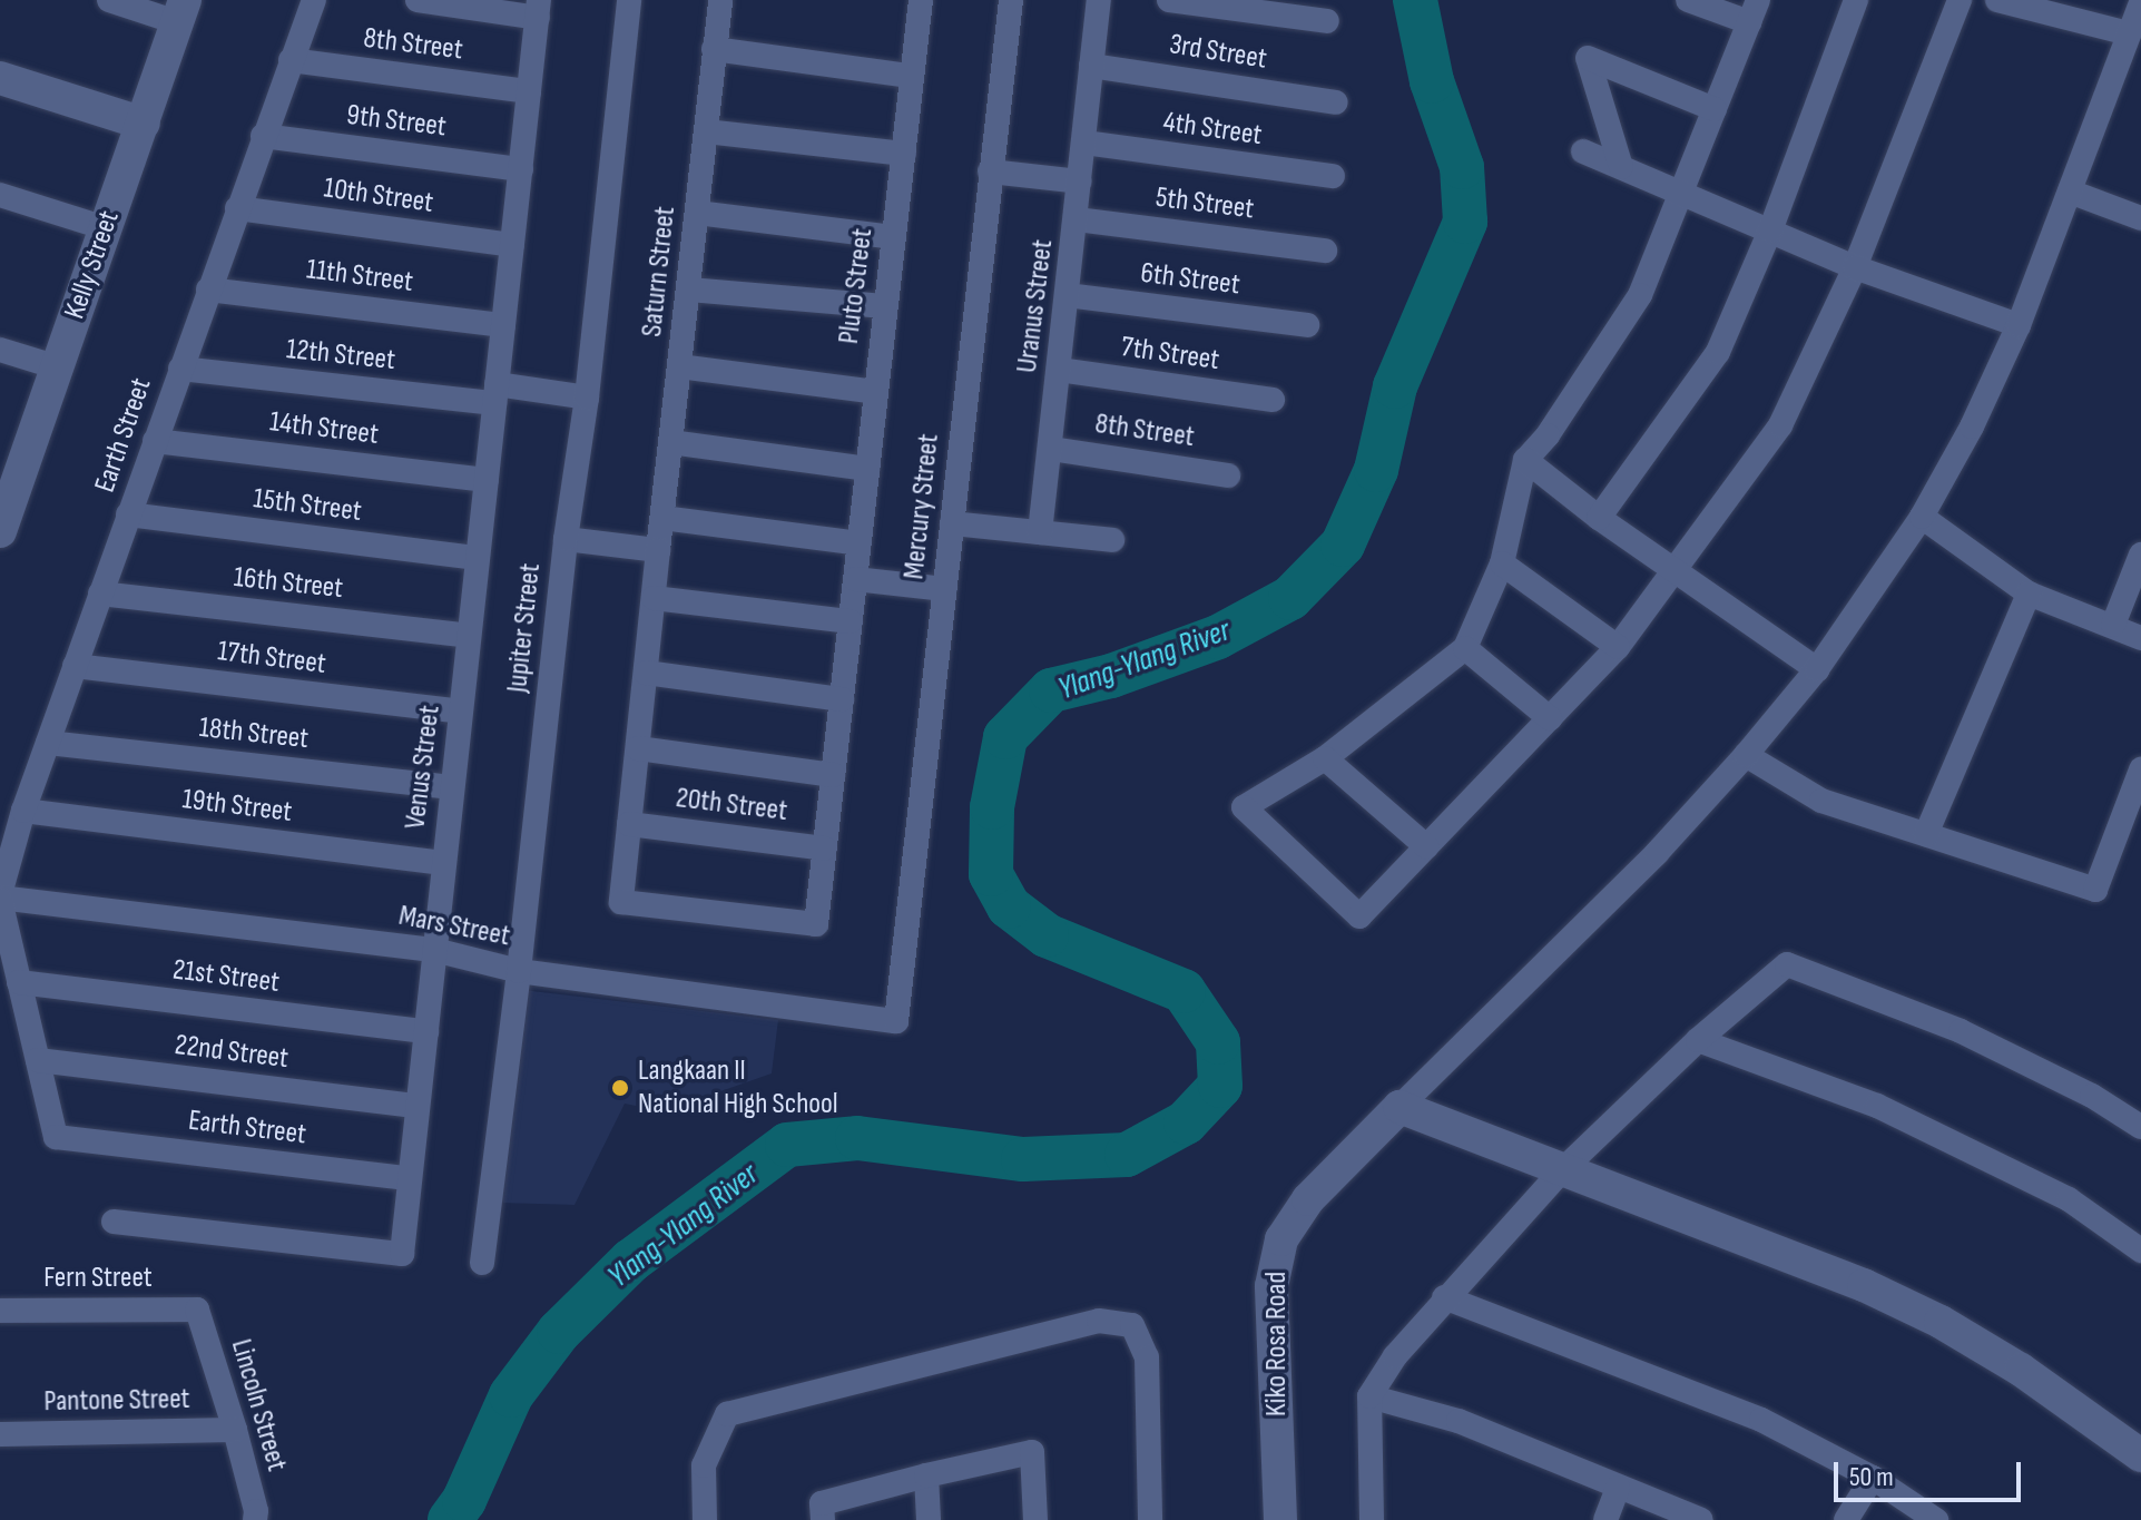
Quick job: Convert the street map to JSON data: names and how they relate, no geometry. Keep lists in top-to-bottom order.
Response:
{
  "streets": {
    "street": [
      "8th Street",
      "3rd Street",
      "9th Street",
      "4th Street",
      "10th Street",
      "5th Street",
      "Kelly Street",
      "Saturn Street",
      "11th Street",
      "6th Street",
      "Pluto Street",
      "Uranus Street",
      "7th Street",
      "12th Street",
      "14th Street",
      "Earth Street",
      "15th Street",
      "Mercury Street",
      "16th Street",
      "Jupiter Street",
      "17th Street",
      "18th Street",
      "Venus Street",
      "20th Street",
      "19th Street",
      "Mars Street",
      "21st Street",
      "22nd Street",
      "Fern Street",
      "Kiko Rosa Road",
      "Pantone Street",
      "Lincoln Street"
    ]
  },
  "crossings": [
    ["8th Street", "Uranus Street"],
    ["8th Street", "Earth Street"],
    ["8th Street", "Venus Street"],
    ["3rd Street", "Uranus Street"],
    ["9th Street", "Earth Street"],
    ["9th Street", "Venus Street"],
    ["4th Street", "Uranus Street"],
    ["10th Street", "Earth Street"],
    ["10th Street", "Venus Street"],
    ["5th Street", "Uranus Street"],
    ["Saturn Street", "Pluto Street"],
    ["Saturn Street", "20th Street"],
    ["11th Street", "Earth Street"],
    ["11th Street", "Venus Street"],
    ["6th Street", "Uranus Street"],
    ["Pluto Street", "20th Street"],
    ["Uranus Street", "7th Street"],
    ["12th Street", "Earth Street"],
    ["12th Street", "Jupiter Street"],
    ["12th Street", "Venus Street"],
    ["14th Street", "Earth Street"],
    ["14th Street", "Venus Street"],
    ["Earth Street", "15th Street"],
    ["Earth Street", "16th Street"],
    ["Earth Street", "17th Street"],
    ["Earth Street", "18th Street"],
    ["Earth Street", "Venus Street"],
    ["Earth Street", "19th Street"],
    ["Earth Street", "Mars Street"],
    ["Earth Street", "21st Street"],
    ["Earth Street", "22nd Street"],
    ["15th Street", "Venus Street"],
    ["Mercury Street", "Mars Street"],
    ["16th Street", "Venus Street"],
    ["Jupiter Street", "Mars Street"],
    ["17th Street", "Venus Street"],
    ["18th Street", "Venus Street"],
    ["Venus Street", "19th Street"],
    ["Venus Street", "Mars Street"],
    ["Venus Street", "21st Street"],
    ["Venus Street", "22nd Street"],
    ["Fern Street", "Lincoln Street"],
    ["Pantone Street", "Lincoln Street"]
  ],
  "water": ["Ylang-Ylang River"],
  "places": ["Langkaan II National High School"],
  "scale_bar": "50 m"
}
